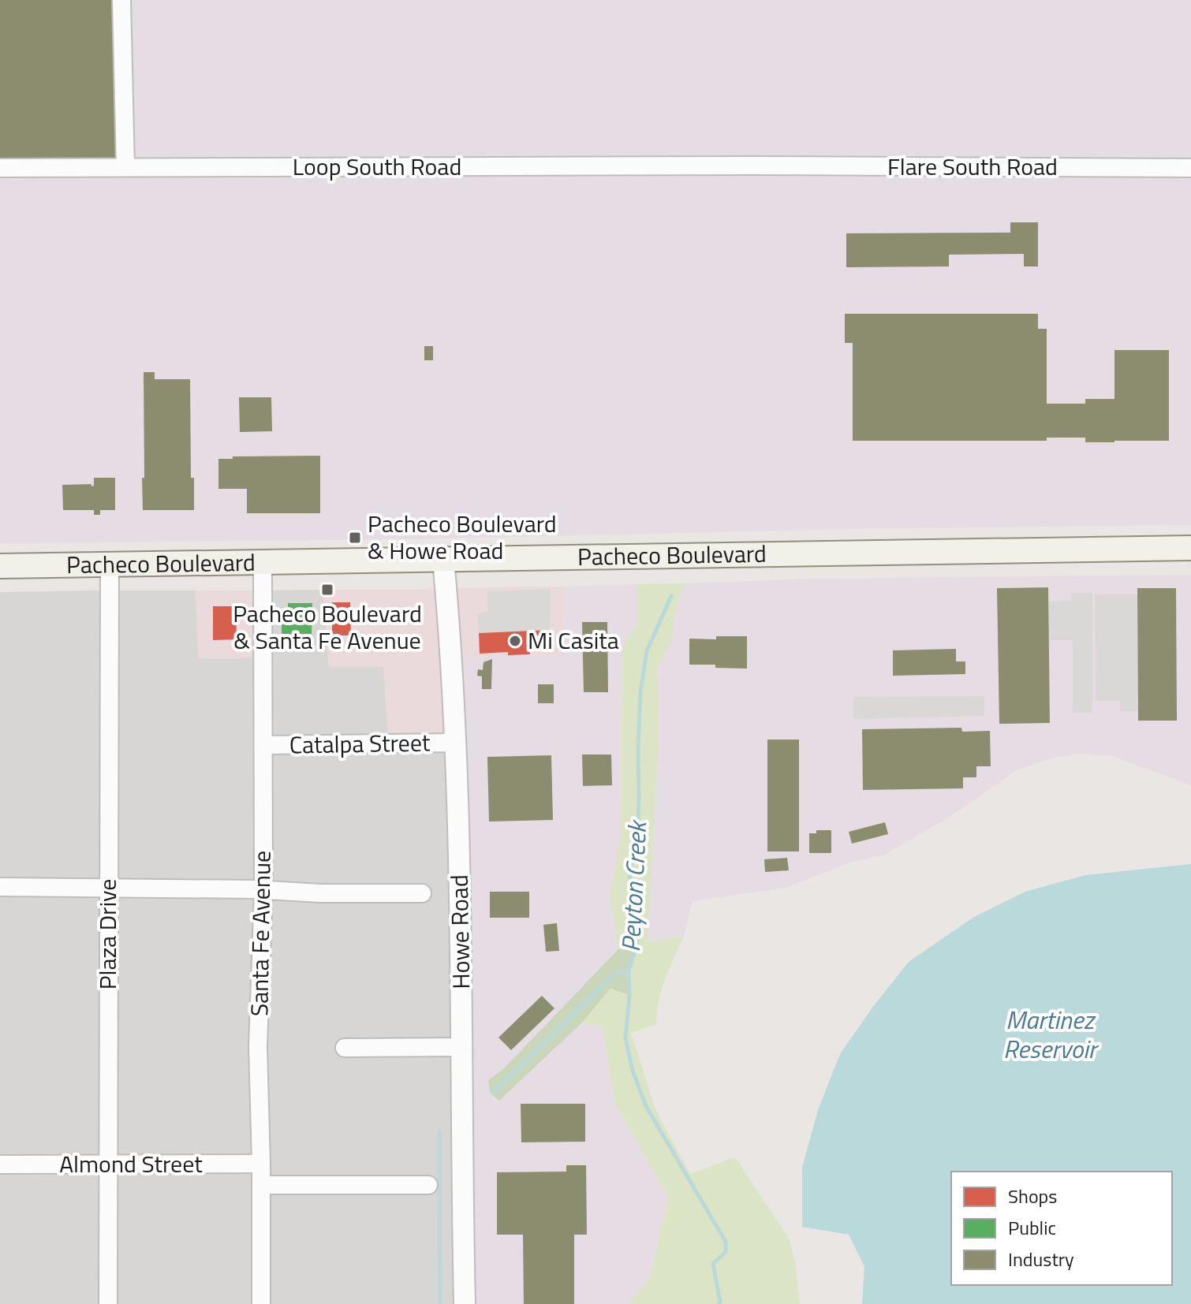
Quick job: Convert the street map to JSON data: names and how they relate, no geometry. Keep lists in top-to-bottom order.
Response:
{
  "streets": {
    "main road": ["Pacheco Boulevard"],
    "street": [
      "Loop South Road",
      "Flare South Road",
      "Catalpa Street",
      "Howe Road",
      "Santa Fe Avenue",
      "Plaza Drive",
      "Almond Street"
    ]
  },
  "crossings": [
    ["Loop South Road", "Flare South Road"],
    ["Pacheco Boulevard", "Howe Road"],
    ["Pacheco Boulevard", "Santa Fe Avenue"],
    ["Pacheco Boulevard", "Plaza Drive"],
    ["Catalpa Street", "Howe Road"],
    ["Catalpa Street", "Santa Fe Avenue"],
    ["Santa Fe Avenue", "Almond Street"],
    ["Plaza Drive", "Almond Street"]
  ],
  "water": ["Peyton Creek", "Martinez Reservoir"],
  "places": {
    "transit": ["Pacheco Boulevard & Howe Road", "Pacheco Boulevard & Santa Fe Avenue"],
    "other": ["Mi Casita"]
  },
  "legend": ["Shops", "Public", "Industry"]
}
